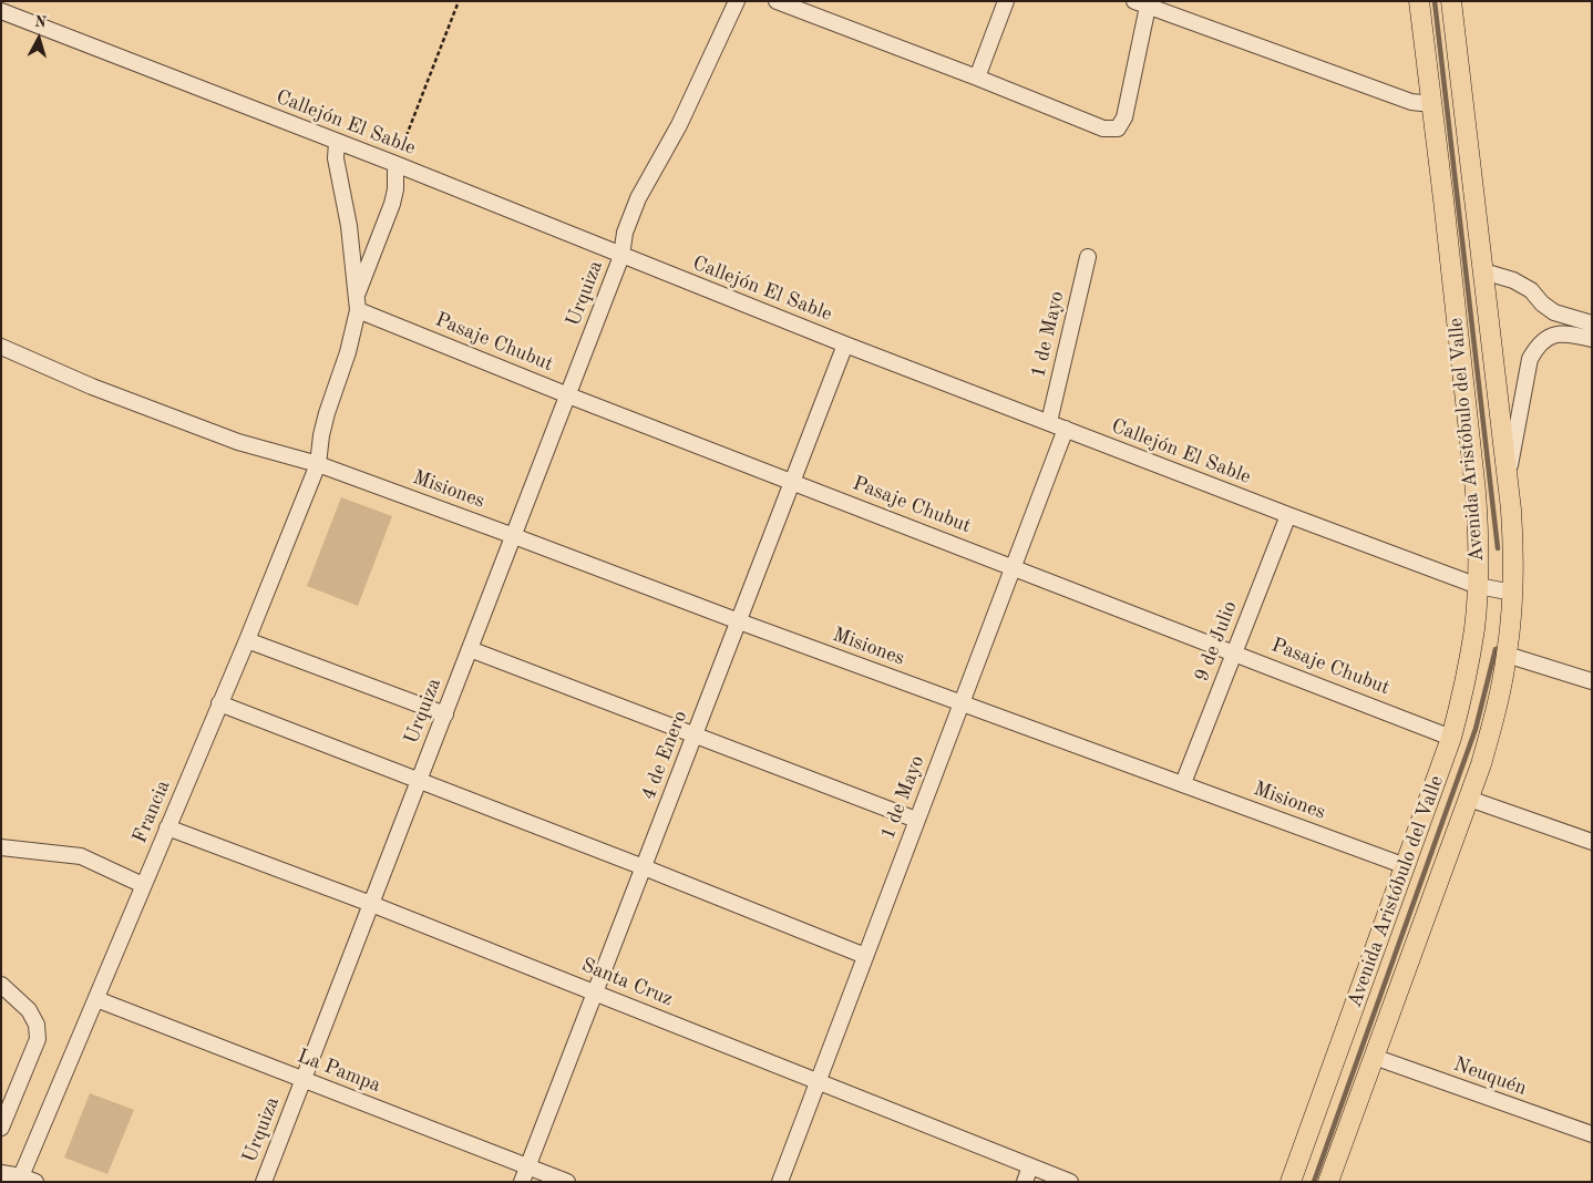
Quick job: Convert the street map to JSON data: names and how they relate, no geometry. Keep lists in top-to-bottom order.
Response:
{
  "streets": {
    "main road": ["Avenida Aristóbulo del Valle"],
    "street": [
      "Callejón El Sable",
      "Urquiza",
      "1 de Mayo",
      "Pasaje Chubut",
      "Misiones",
      "9 de Julio",
      "4 de Enero",
      "Francia",
      "Santa Cruz",
      "La Pampa",
      "Neuquén"
    ]
  },
  "crossings": [
    ["Callejón El Sable", "Urquiza"],
    ["Callejón El Sable", "1 de Mayo"],
    ["Callejón El Sable", "Avenida Aristóbulo del Valle"],
    ["Callejón El Sable", "9 de Julio"],
    ["Callejón El Sable", "4 de Enero"],
    ["Urquiza", "Pasaje Chubut"],
    ["Urquiza", "Misiones"],
    ["Urquiza", "Santa Cruz"],
    ["Urquiza", "La Pampa"],
    ["1 de Mayo", "Pasaje Chubut"],
    ["1 de Mayo", "Misiones"],
    ["1 de Mayo", "Santa Cruz"],
    ["Pasaje Chubut", "Avenida Aristóbulo del Valle"],
    ["Pasaje Chubut", "9 de Julio"],
    ["Pasaje Chubut", "4 de Enero"],
    ["Pasaje Chubut", "Francia"],
    ["Avenida Aristóbulo del Valle", "Misiones"],
    ["Avenida Aristóbulo del Valle", "Neuquén"],
    ["Misiones", "9 de Julio"],
    ["Misiones", "4 de Enero"],
    ["Misiones", "Francia"],
    ["4 de Enero", "Santa Cruz"],
    ["4 de Enero", "La Pampa"],
    ["Francia", "Santa Cruz"],
    ["Francia", "La Pampa"]
  ],
  "north": "top"
}
